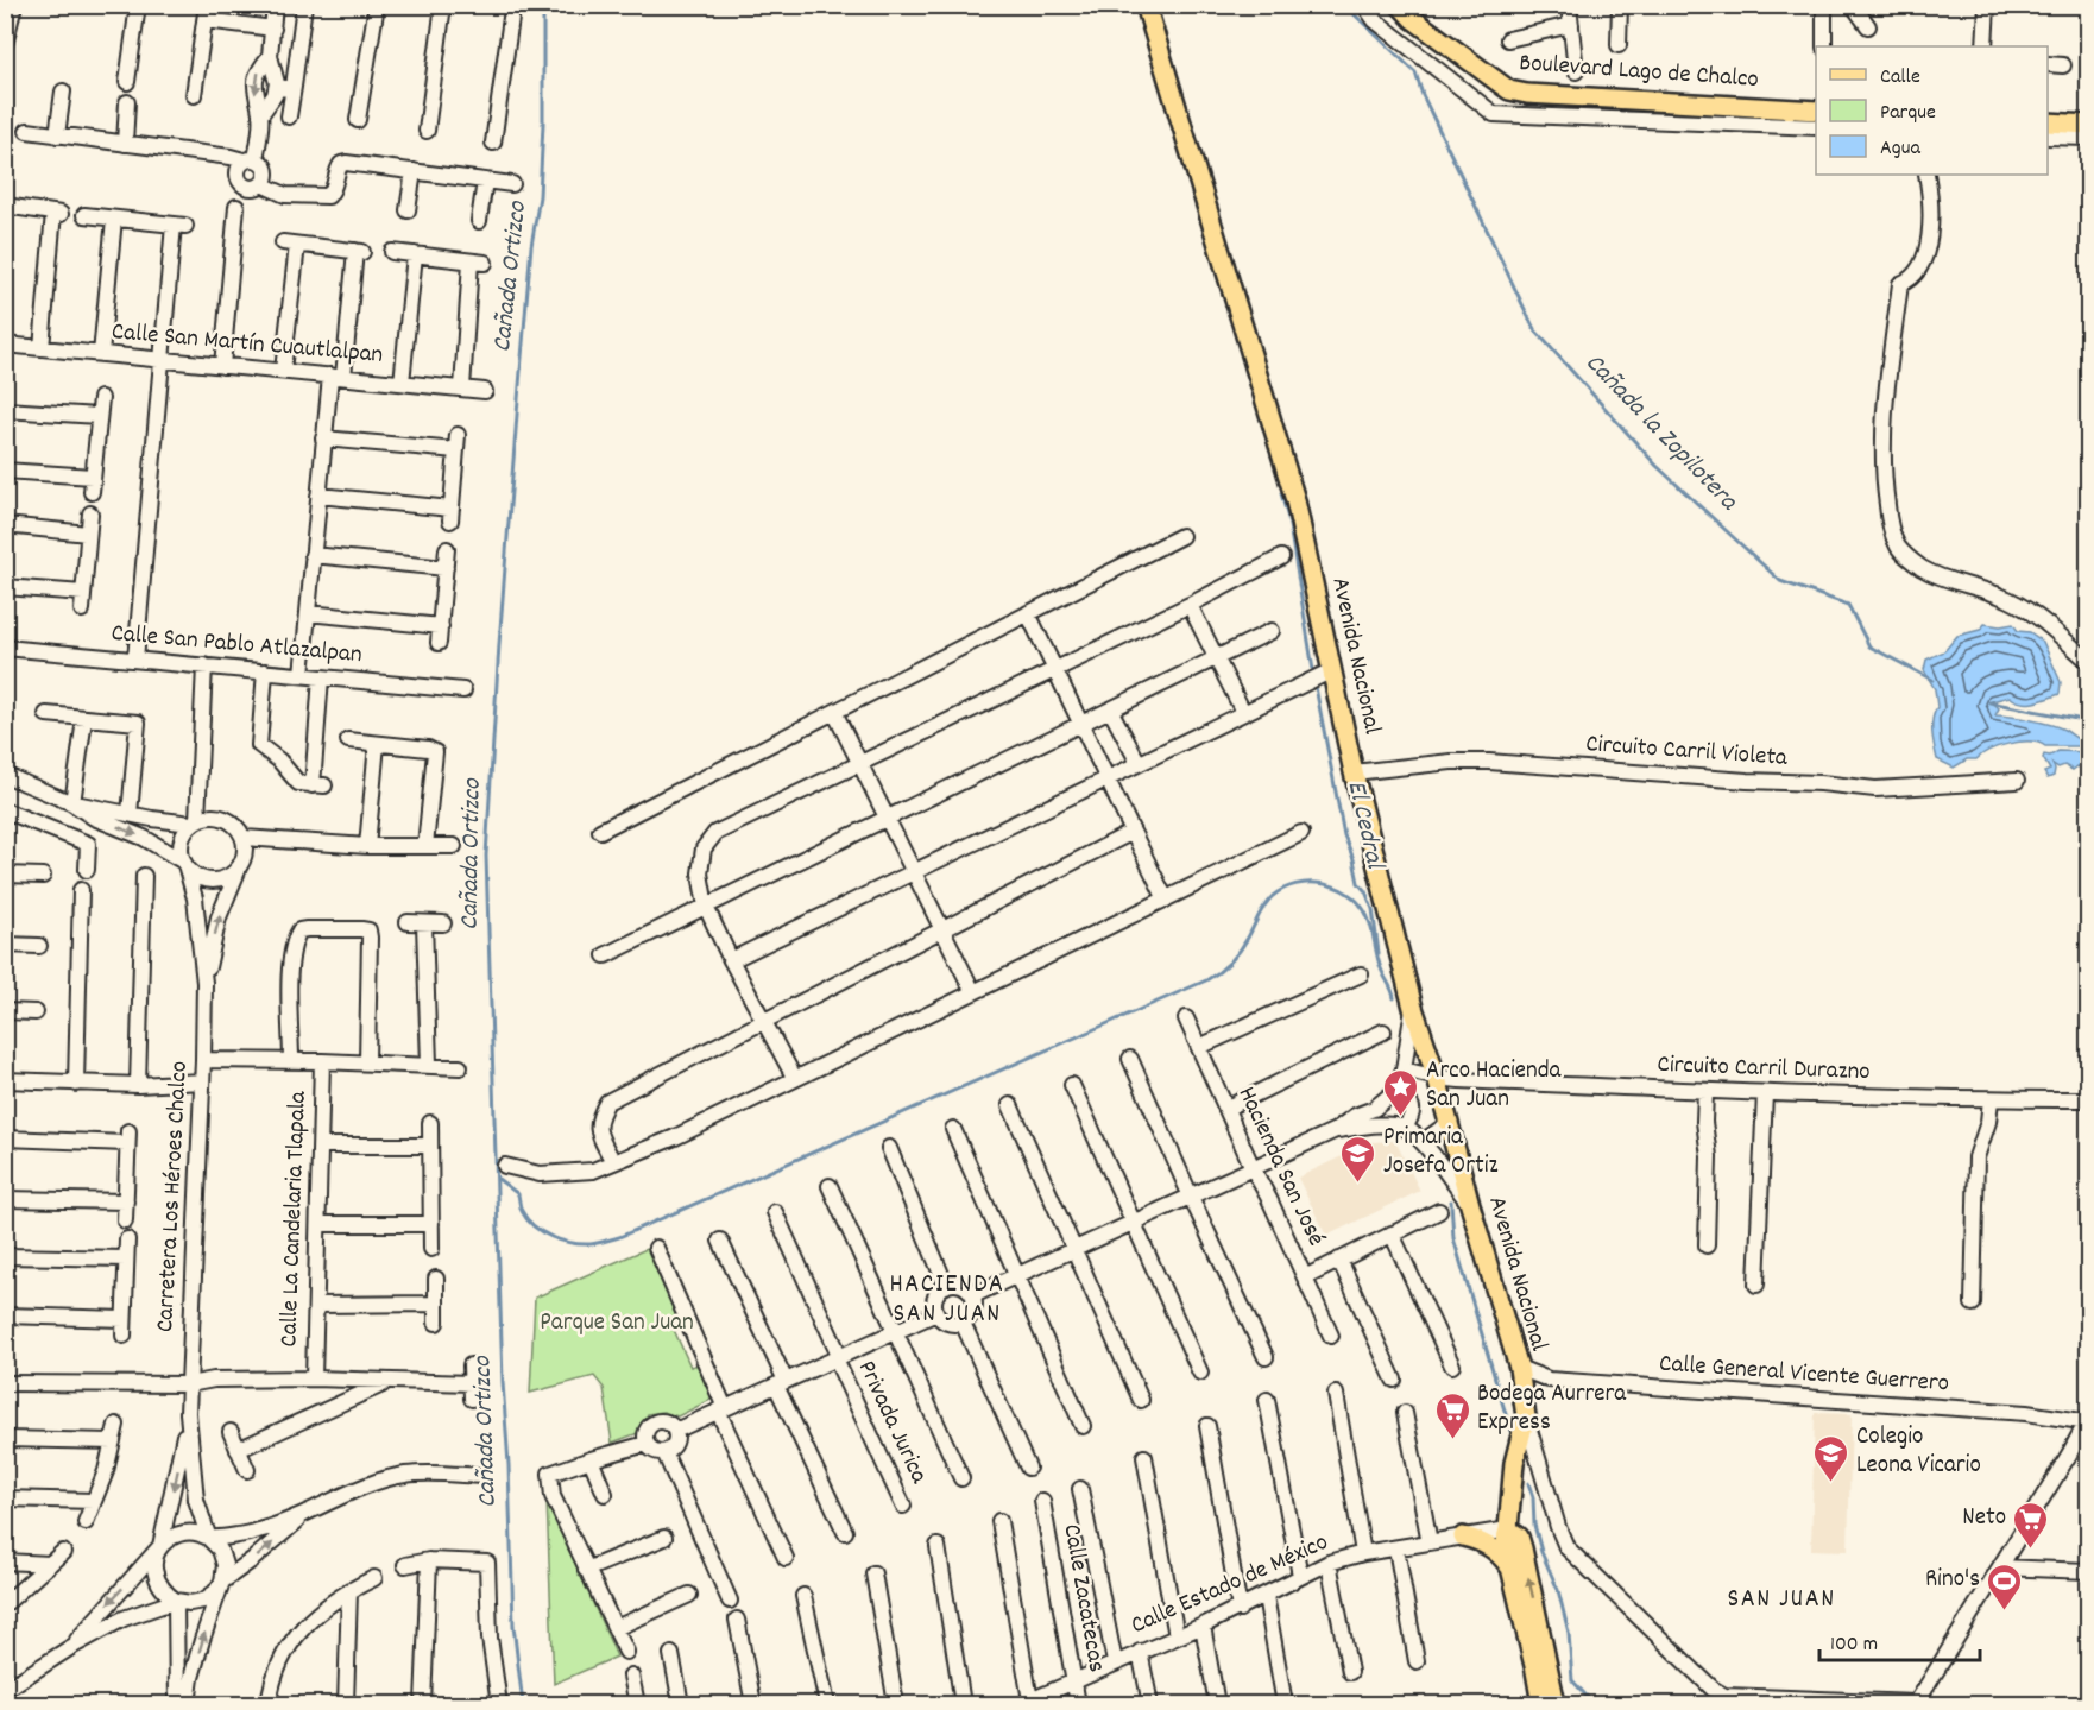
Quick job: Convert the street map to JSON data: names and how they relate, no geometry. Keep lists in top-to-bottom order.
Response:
{
  "streets": {
    "main road": ["Boulevard Lago de Chalco", "Avenida Nacional"],
    "street": [
      "Calle San Martín Cuautlalpan",
      "Calle San Pablo Atlazalpan",
      "Circuito Carril Violeta",
      "Circuito Carril Durazno",
      "Hacienda San José",
      "Carretera Los Héroes Chalco",
      "Calle La Candelaria Tlapala",
      "Calle General Vicente Guerrero",
      "Privada Jurica",
      "Calle Estado de México",
      "Calle Zacatecas"
    ]
  },
  "crossings": [
    ["Avenida Nacional", "Circuito Carril Violeta"],
    ["Avenida Nacional", "Circuito Carril Durazno"],
    ["Avenida Nacional", "Calle General Vicente Guerrero"],
    ["Avenida Nacional", "Calle Estado de México"],
    ["Calle Estado de México", "Calle Zacatecas"]
  ],
  "districts": ["HACIENDA SAN JUAN", "SAN JUAN"],
  "water": ["Cañada Ortizco", "Cañada la Zopilotera", "El Cedral"],
  "parks": ["Parque San Juan"],
  "places": {
    "place": ["Arco Hacienda San Juan"],
    "school or university": ["Primaria Josefa Ortiz", "Colegio Leona Vicario"],
    "supermarket": ["Bodega Aurrera Express", "Neto"],
    "sports": ["Rino's"]
  },
  "legend": ["Calle", "Parque", "Agua"],
  "scale_bar": "100 m"
}
